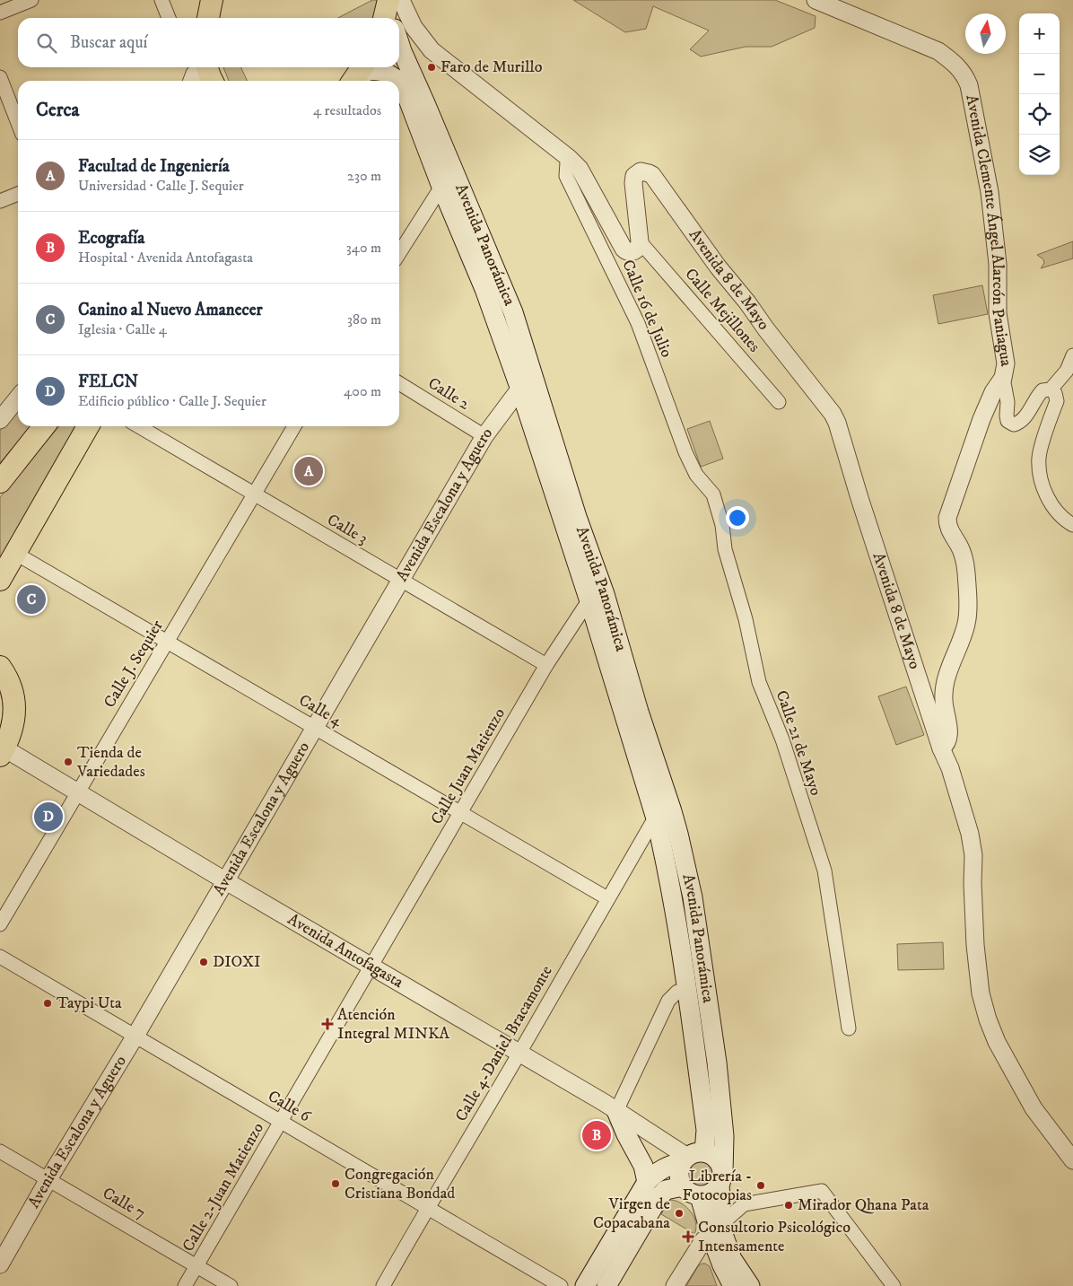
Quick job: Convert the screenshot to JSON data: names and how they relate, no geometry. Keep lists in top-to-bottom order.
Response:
{
  "streets": {
    "main road": ["Avenida Panorámica"],
    "street": [
      "Avenida Clemente Ángel Alarcón Paniagua",
      "Avenida 8 de Mayo",
      "Calle 16 de Julio",
      "Calle Mejillones",
      "Calle 2",
      "Avenida Escalona y Aguero",
      "Calle 3",
      "Calle J. Sequier",
      "Calle 4",
      "Calle 21 de Mayo",
      "Calle Juan Matienzo",
      "Avenida Antofagasta",
      "Calle 4-Daniel Bracamonte",
      "Calle 6",
      "Calle 2-Juan Matienzo",
      "Calle 7"
    ]
  },
  "crossings": [
    ["Avenida Clemente Ángel Alarcón Paniagua", "Avenida 8 de Mayo"],
    ["Avenida Panorámica", "Avenida Escalona y Aguero"],
    ["Avenida Panorámica", "Calle Juan Matienzo"],
    ["Avenida Panorámica", "Avenida Antofagasta"],
    ["Avenida Panorámica", "Calle 4-Daniel Bracamonte"],
    ["Avenida 8 de Mayo", "Calle Mejillones"],
    ["Calle 16 de Julio", "Calle 21 de Mayo"],
    ["Calle 2", "Avenida Escalona y Aguero"],
    ["Avenida Escalona y Aguero", "Calle 3"],
    ["Avenida Escalona y Aguero", "Calle 4"],
    ["Avenida Escalona y Aguero", "Avenida Antofagasta"],
    ["Avenida Escalona y Aguero", "Calle 6"],
    ["Avenida Escalona y Aguero", "Calle 7"],
    ["Calle 3", "Calle J. Sequier"],
    ["Calle 3", "Calle Juan Matienzo"],
    ["Calle J. Sequier", "Calle 4"],
    ["Calle J. Sequier", "Avenida Antofagasta"],
    ["Calle 4", "Calle Juan Matienzo"],
    ["Calle 4", "Calle 4-Daniel Bracamonte"],
    ["Calle Juan Matienzo", "Avenida Antofagasta"],
    ["Calle Juan Matienzo", "Calle 2-Juan Matienzo"],
    ["Avenida Antofagasta", "Calle 4-Daniel Bracamonte"],
    ["Avenida Antofagasta", "Calle 2-Juan Matienzo"],
    ["Calle 4-Daniel Bracamonte", "Calle 6"],
    ["Calle 6", "Calle 2-Juan Matienzo"],
    ["Calle 2-Juan Matienzo", "Calle 7"]
  ],
  "places": {
    "other": [
      "Faro de Murillo",
      "Tienda de Variedades",
      "DIOXI",
      "Taypi Uta",
      "Congregación Cristiana Bondad",
      "Librería - Fotocopias",
      "Mirador Qhana Pata",
      "Virgen de Copacabana"
    ],
    "health": ["Atención Integral MINKA", "Consultorio Psicológico Intensamente"]
  },
  "north": "top",
  "page": {
    "map_buttons": ["+", "−"],
    "search": "Buscar aquí",
    "heading": ["Cerca", "4 resultados"],
    "list": [
      {
        "mark": "A",
        "name": "Facultad de Ingeniería",
        "note": "Universidad · Calle J. Sequier",
        "value": "230 m"
      },
      {
        "mark": "B",
        "name": "Ecografía",
        "note": "Hospital · Avenida Antofagasta",
        "value": "340 m"
      },
      {
        "mark": "C",
        "name": "Canino al Nuevo Amanecer",
        "note": "Iglesia · Calle 4",
        "value": "380 m"
      },
      {
        "mark": "D",
        "name": "FELCN",
        "note": "Edificio público · Calle J. Sequier",
        "value": "400 m"
      }
    ],
    "pins": [
      "A",
      "C",
      "D",
      "B"
    ]
  }
}
